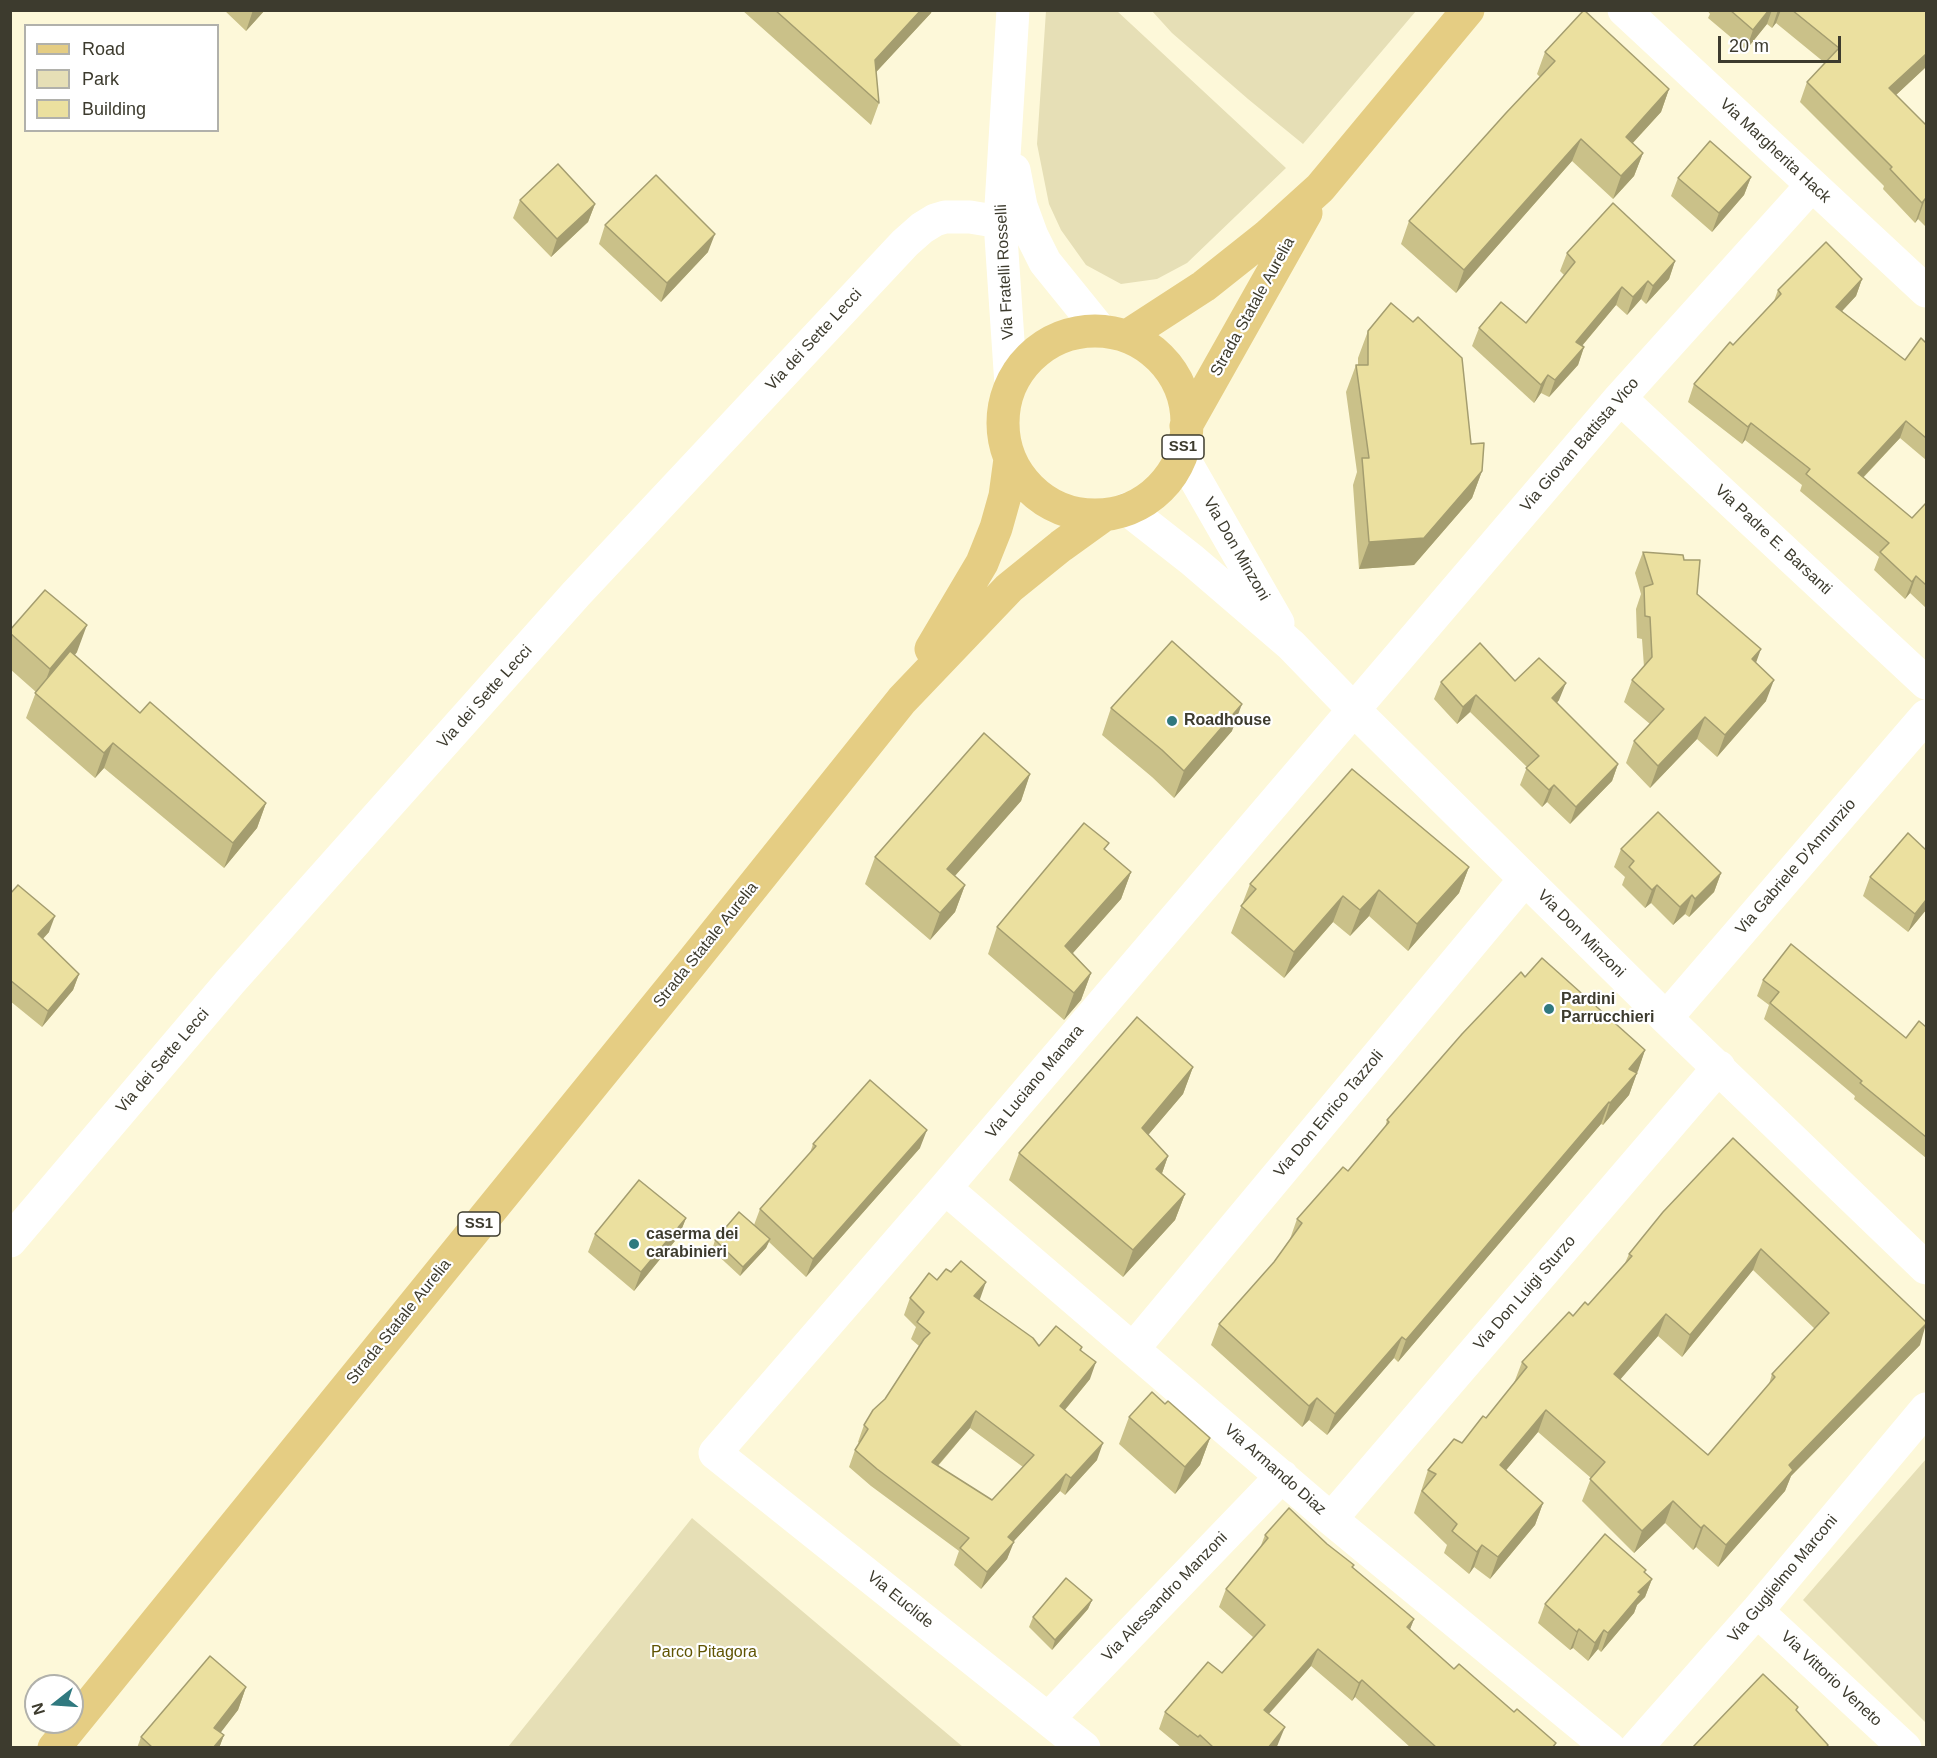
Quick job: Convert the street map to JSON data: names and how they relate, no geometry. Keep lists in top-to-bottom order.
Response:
{
  "streets": {
    "main road": ["Strada Statale Aurelia", "SS1"],
    "street": [
      "Via Margherita Hack",
      "Via Fratelli Rosselli",
      "Via dei Sette Lecci",
      "Via Giovan Battista Vico",
      "Via Padre E. Barsanti",
      "Via Don Minzoni",
      "Via Gabriele D'Annunzio",
      "Via Luciano Manara",
      "Via Don Enrico Tazzoli",
      "Via Don Luigi Sturzo",
      "Via Armando Diaz",
      "Via Guglielmo Marconi",
      "Via Alessandro Manzoni",
      "Via Euclide",
      "Via Vittorio Veneto"
    ]
  },
  "crossings": [
    ["Via Margherita Hack", "Via Giovan Battista Vico"],
    ["Via Fratelli Rosselli", "Strada Statale Aurelia"],
    ["Via Fratelli Rosselli", "Via dei Sette Lecci"],
    ["Via Fratelli Rosselli", "SS1"],
    ["Via Fratelli Rosselli", "Via Don Minzoni"],
    ["Strada Statale Aurelia", "SS1"],
    ["Strada Statale Aurelia", "Via Don Minzoni"],
    ["Via Giovan Battista Vico", "Via Padre E. Barsanti"],
    ["Via Giovan Battista Vico", "Via Don Minzoni"],
    ["Via Giovan Battista Vico", "Via Luciano Manara"],
    ["SS1", "Via Don Minzoni"],
    ["Via Don Minzoni", "Via Gabriele D'Annunzio"],
    ["Via Don Minzoni", "Via Luciano Manara"],
    ["Via Don Minzoni", "Via Don Enrico Tazzoli"],
    ["Via Don Minzoni", "Via Don Luigi Sturzo"],
    ["Via Luciano Manara", "Via Armando Diaz"],
    ["Via Luciano Manara", "Via Euclide"],
    ["Via Don Enrico Tazzoli", "Via Armando Diaz"],
    ["Via Don Luigi Sturzo", "Via Armando Diaz"],
    ["Via Armando Diaz", "Via Alessandro Manzoni"],
    ["Via Guglielmo Marconi", "Via Vittorio Veneto"],
    ["Via Alessandro Manzoni", "Via Euclide"]
  ],
  "parks": ["Parco Pitagora"],
  "places": ["Roadhouse", "Pardini Parrucchieri", "caserma dei carabinieri"],
  "legend": ["Road", "Park", "Building"],
  "scale_bar": "20 m",
  "north": "left"
}
